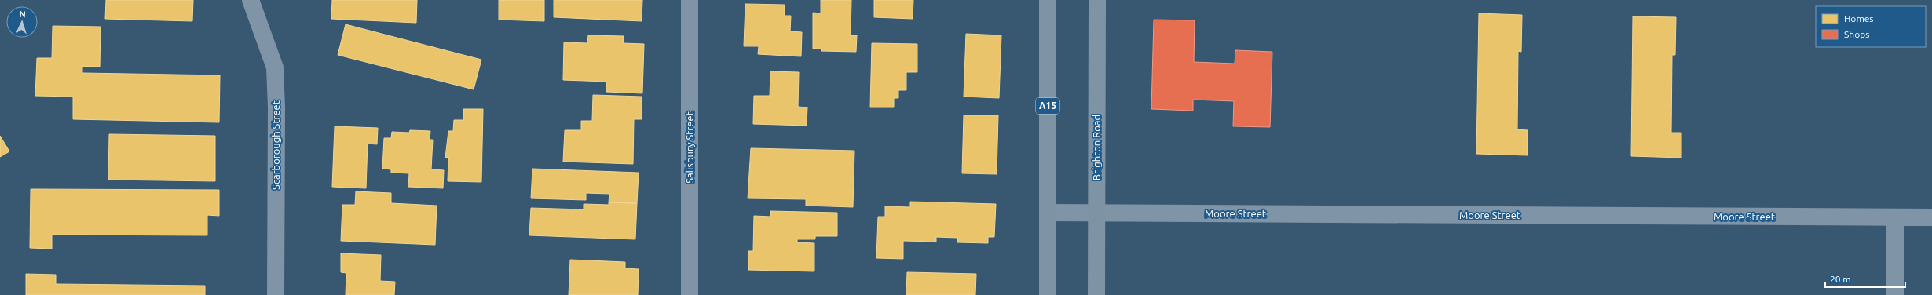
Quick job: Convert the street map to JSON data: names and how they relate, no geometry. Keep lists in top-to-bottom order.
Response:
{
  "streets": {
    "main road": ["A15", "Brighton Road"],
    "street": ["Scarborough Street", "Salisbury Street", "Moore Street"]
  },
  "crossings": [
    ["A15", "Moore Street"],
    ["Brighton Road", "Moore Street"]
  ],
  "legend": ["Homes", "Shops"],
  "scale_bar": "20 m",
  "north": "top"
}
